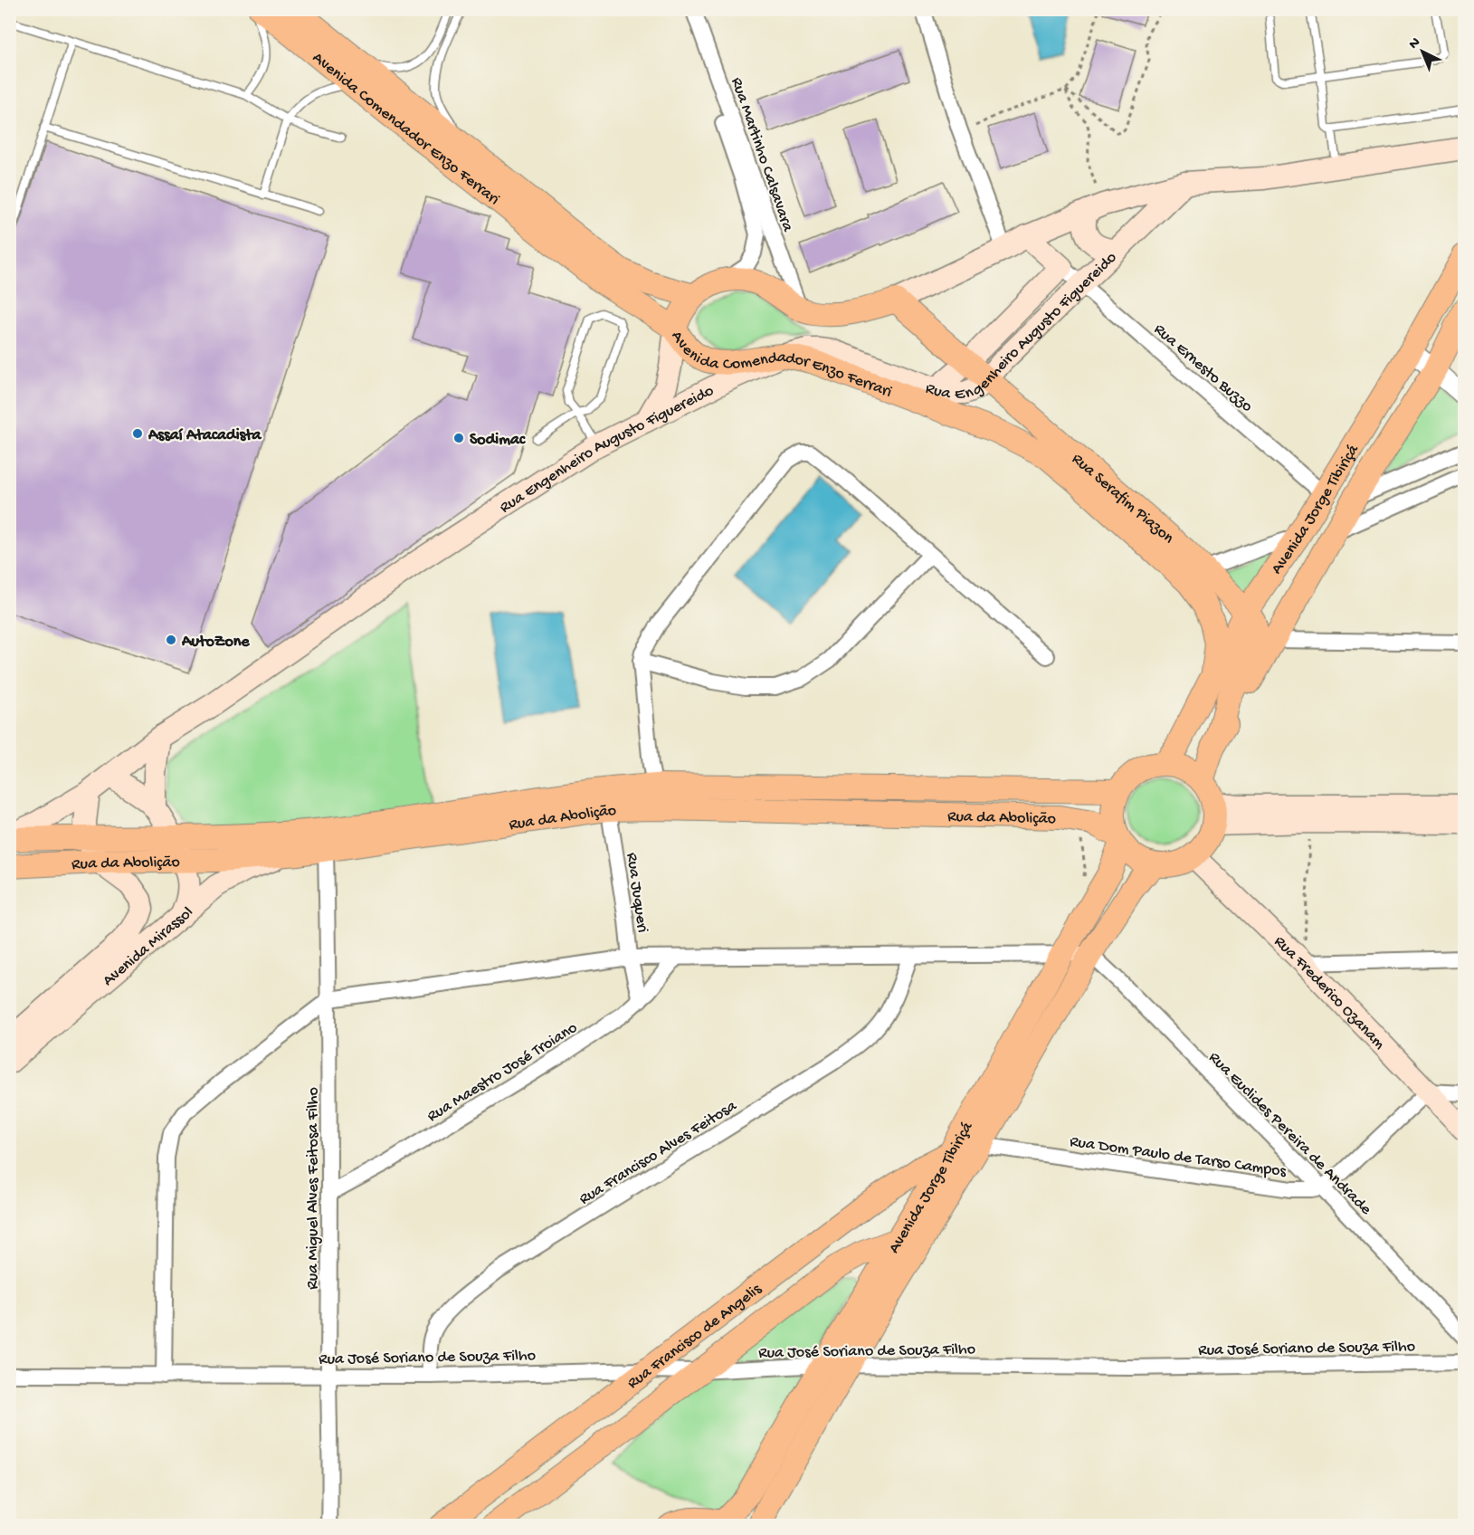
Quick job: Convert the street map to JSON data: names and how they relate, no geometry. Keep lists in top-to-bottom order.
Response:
{
  "streets": {
    "main road": [
      "Avenida Comendador Enzo Ferrari",
      "Rua Engenheiro Augusto Figuereido",
      "Rua Serafim Piazon",
      "Avenida Jorge Tibiriçá",
      "Rua da Abolição",
      "Avenida Mirassol",
      "Rua Frederico Ozanam",
      "Rua Francisco de Angelis"
    ],
    "street": [
      "Rua Martinho Calsavara",
      "Rua Ernesto Buzzo",
      "Rua Juqueri",
      "Rua Maestro José Troiano",
      "Rua Euclides Pereira de Andrade",
      "Rua Francisco Alves Feitosa",
      "Rua Dom Paulo de Tarso Campos",
      "Rua Miguel Alves Feitosa Filho",
      "Rua José Soriano de Souza Filho"
    ]
  },
  "crossings": [
    ["Avenida Comendador Enzo Ferrari", "Rua Engenheiro Augusto Figuereido"],
    ["Avenida Comendador Enzo Ferrari", "Avenida Jorge Tibiriçá"],
    ["Rua Engenheiro Augusto Figuereido", "Rua Ernesto Buzzo"],
    ["Rua Engenheiro Augusto Figuereido", "Rua Serafim Piazon"],
    ["Rua Engenheiro Augusto Figuereido", "Rua da Abolição"],
    ["Rua Ernesto Buzzo", "Avenida Jorge Tibiriçá"],
    ["Rua Serafim Piazon", "Avenida Jorge Tibiriçá"],
    ["Avenida Jorge Tibiriçá", "Rua da Abolição"],
    ["Avenida Jorge Tibiriçá", "Rua Frederico Ozanam"],
    ["Avenida Jorge Tibiriçá", "Rua Euclides Pereira de Andrade"],
    ["Avenida Jorge Tibiriçá", "Rua Dom Paulo de Tarso Campos"],
    ["Avenida Jorge Tibiriçá", "Rua Francisco de Angelis"],
    ["Avenida Jorge Tibiriçá", "Rua José Soriano de Souza Filho"],
    ["Rua da Abolição", "Rua Juqueri"],
    ["Rua da Abolição", "Avenida Mirassol"],
    ["Rua da Abolição", "Rua Frederico Ozanam"],
    ["Rua da Abolição", "Rua Miguel Alves Feitosa Filho"],
    ["Rua Juqueri", "Rua Maestro José Troiano"],
    ["Rua Maestro José Troiano", "Rua Miguel Alves Feitosa Filho"],
    ["Rua Euclides Pereira de Andrade", "Rua Dom Paulo de Tarso Campos"],
    ["Rua Francisco Alves Feitosa", "Rua José Soriano de Souza Filho"],
    ["Rua Miguel Alves Feitosa Filho", "Rua José Soriano de Souza Filho"],
    ["Rua Francisco de Angelis", "Rua José Soriano de Souza Filho"]
  ],
  "places": ["Assaí Atacadista", "Sodimac", "AutoZone"],
  "north": "top left"
}
